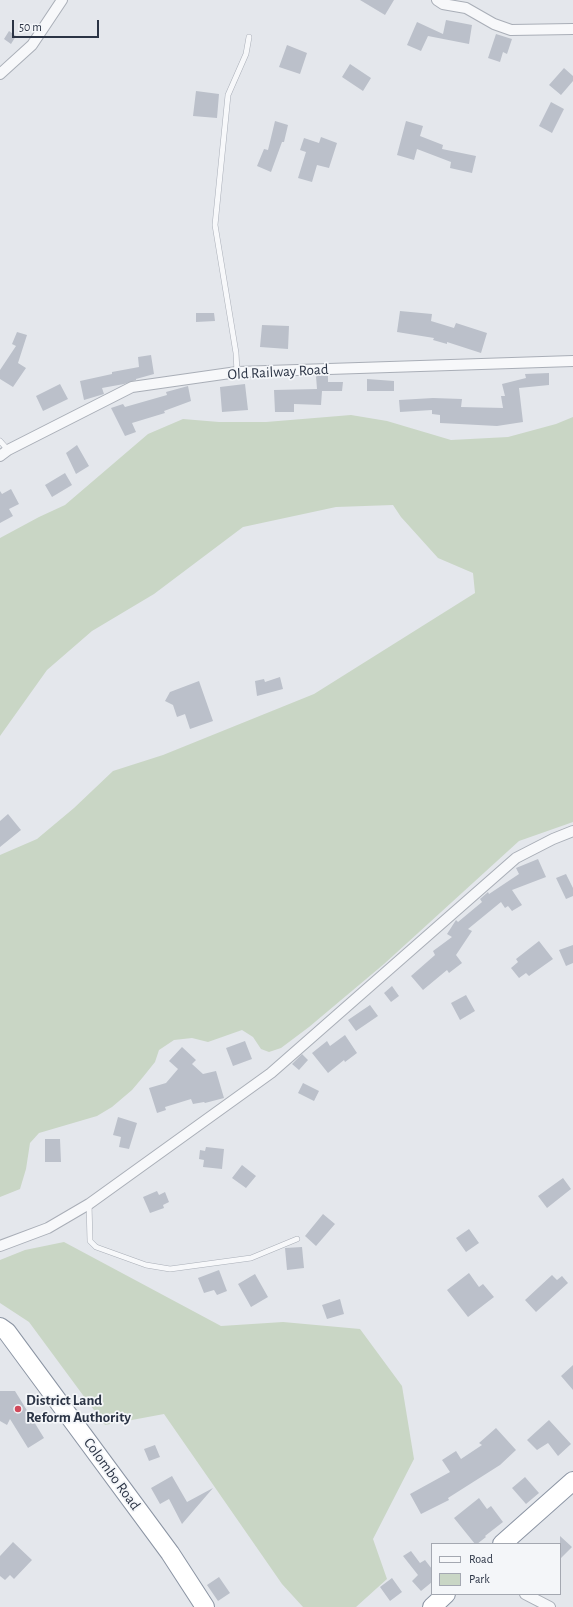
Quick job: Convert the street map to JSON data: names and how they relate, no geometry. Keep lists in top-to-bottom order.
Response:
{
  "streets": {
    "highway": ["Colombo Road"],
    "street": ["Old Railway Road"]
  },
  "places": ["District Land Reform Authority"],
  "legend": ["Road", "Park"],
  "scale_bar": "50 m"
}
